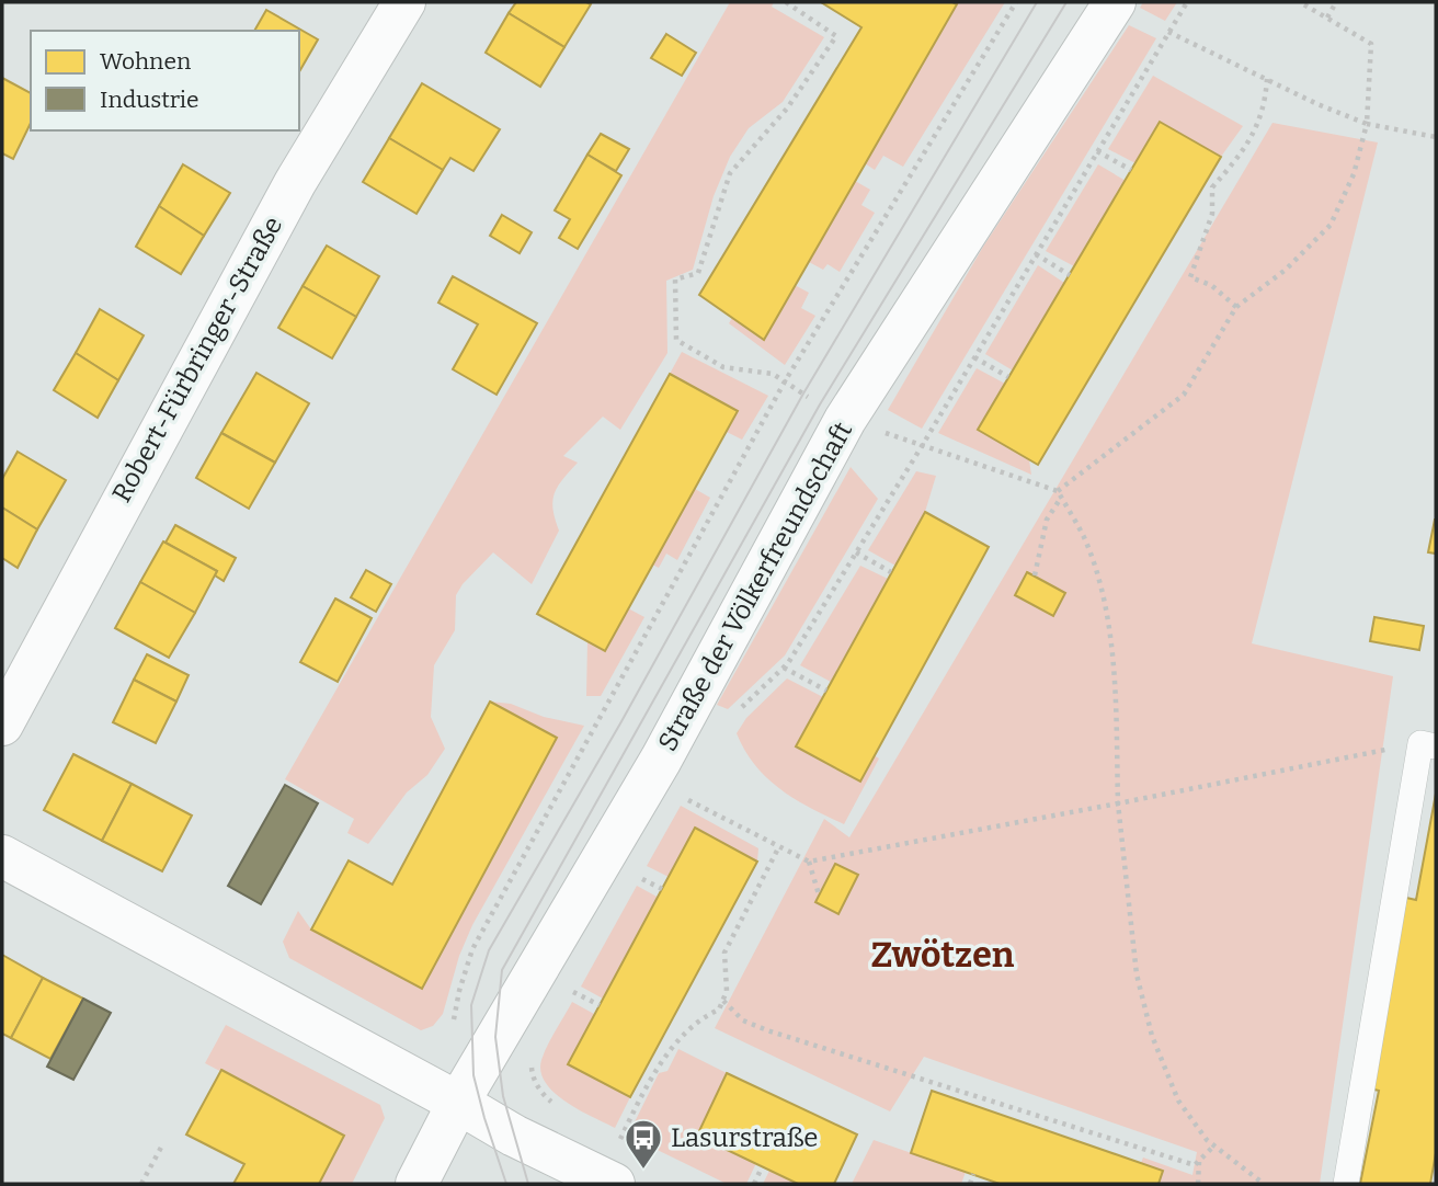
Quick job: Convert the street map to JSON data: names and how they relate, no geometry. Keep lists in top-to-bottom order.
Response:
{
  "streets": {
    "street": ["Robert-Fürbringer-Straße", "Straße der Völkerfreundschaft"]
  },
  "districts": ["Zwötzen"],
  "places": {
    "bus stop": ["Lasurstraße"]
  },
  "legend": ["Wohnen", "Industrie"]
}
